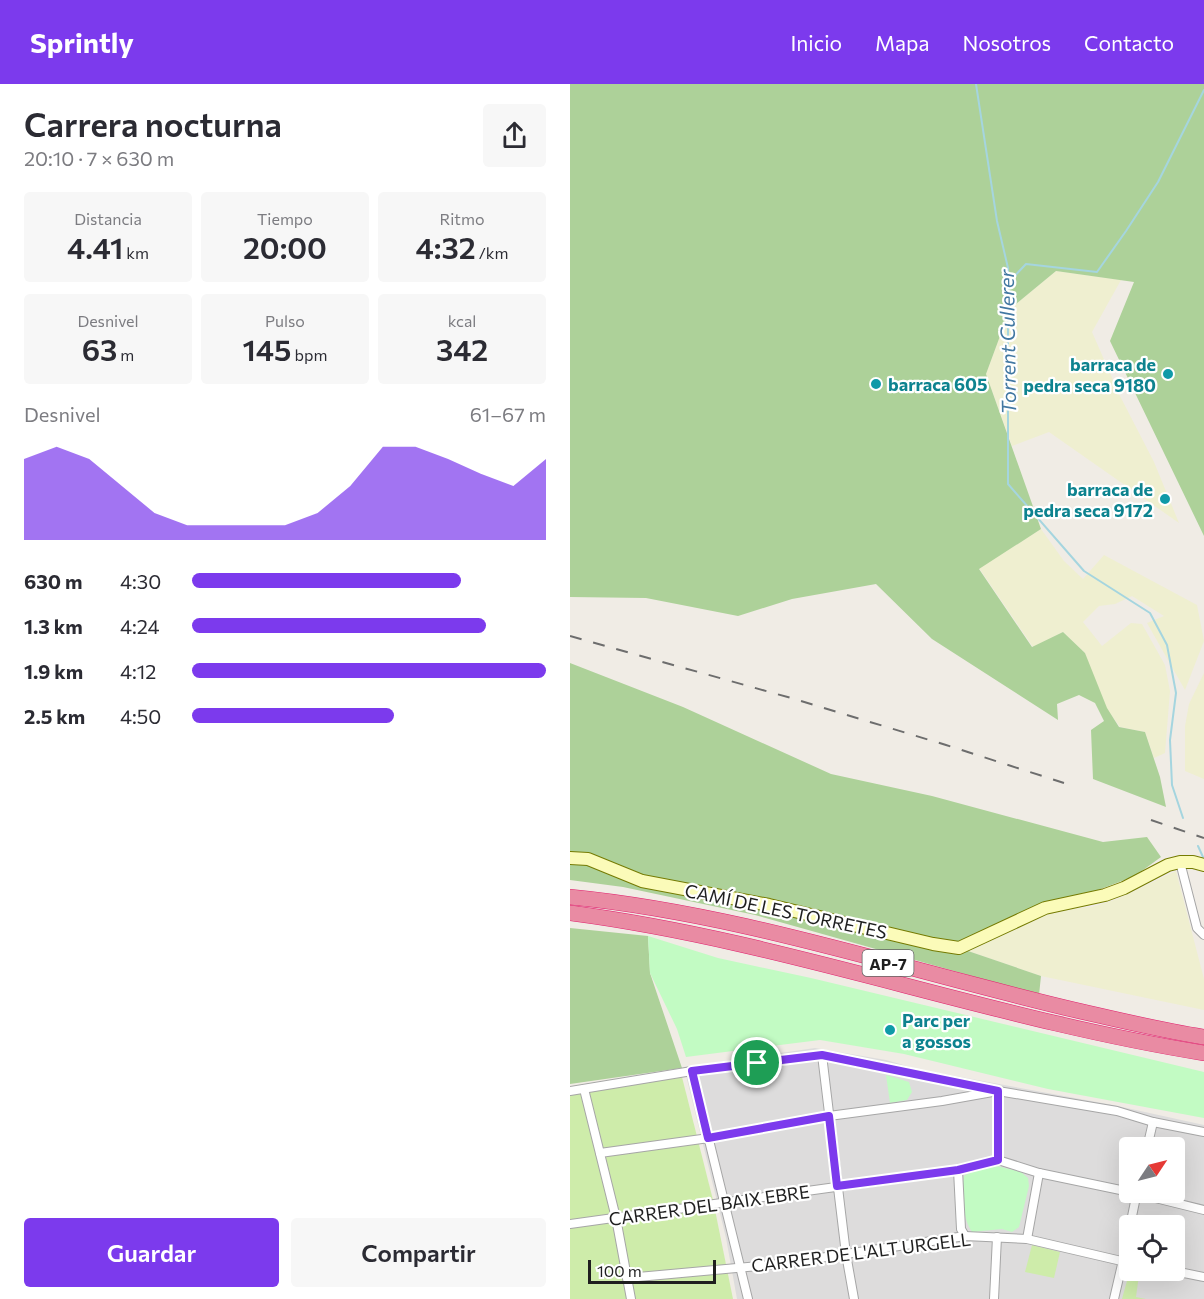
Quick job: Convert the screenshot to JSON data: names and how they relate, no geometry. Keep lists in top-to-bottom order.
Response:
{
  "streets": {
    "highway": ["AP-7"],
    "street": ["CAMÍ DE LES TORRETES", "CARRER DEL BAIX EBRE", "CARRER DE L'ALT URGELL"]
  },
  "water": ["Torrent Cullerer"],
  "places": [
    "barraca de pedra seca 9180",
    "barraca 605",
    "barraca de pedra seca 9172",
    "Parc per a gossos"
  ],
  "scale_bar": "100 m",
  "north": "top right",
  "page": {
    "header": "Sprintly",
    "nav": [
      "Inicio",
      "Mapa",
      "Nosotros",
      "Contacto"
    ],
    "heading": ["Carrera nocturna", "20:10 · 7 × 630 m"],
    "stats": [
      ["Distancia", "4.41 km"],
      ["Tiempo", "20:00"],
      ["Ritmo", "4:32 /km"],
      ["Desnivel", "63 m"],
      ["Pulso", "145 bpm"],
      ["kcal", "342"]
    ],
    "chart": ["Desnivel", "61–67 m"],
    "list": [
      {
        "name": "630 m",
        "note": "4:30"
      },
      {
        "name": "1.3 km",
        "note": "4:24"
      },
      {
        "name": "1.9 km",
        "note": "4:12"
      },
      {
        "name": "2.5 km",
        "note": "4:50"
      }
    ],
    "buttons": ["Guardar", "Compartir"],
    "scale": "100 m"
  }
}
